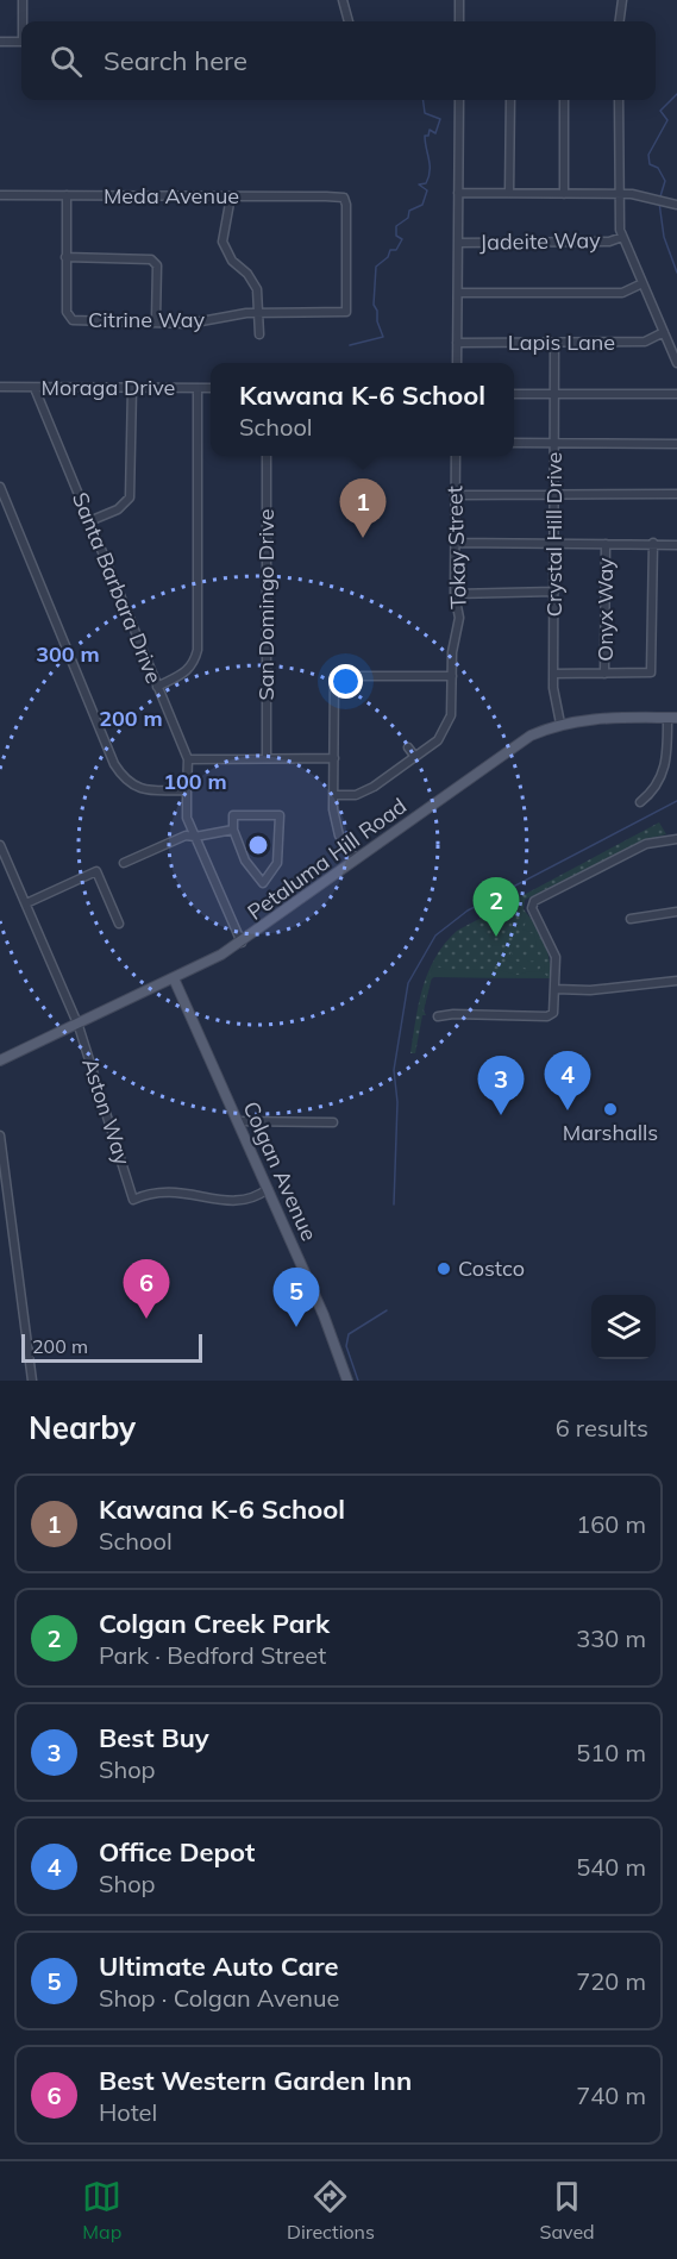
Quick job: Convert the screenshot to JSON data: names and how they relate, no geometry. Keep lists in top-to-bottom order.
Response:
{
  "streets": {
    "main road": ["Petaluma Hill Road", "Colgan Avenue"],
    "street": [
      "Meda Avenue",
      "Jadeite Way",
      "Citrine Way",
      "Lapis Lane",
      "Moraga Drive",
      "Crystal Hill Drive",
      "Tokay Street",
      "Santa Barbara Drive",
      "San Domingo Drive",
      "Onyx Way",
      "Aston Way"
    ]
  },
  "crossings": [
    ["Meda Avenue", "Citrine Way"],
    ["Lapis Lane", "Crystal Hill Drive"],
    ["Moraga Drive", "Santa Barbara Drive"],
    ["Crystal Hill Drive", "Petaluma Hill Road"],
    ["Santa Barbara Drive", "Petaluma Hill Road"],
    ["Petaluma Hill Road", "Aston Way"],
    ["Petaluma Hill Road", "Colgan Avenue"],
    ["Aston Way", "Colgan Avenue"]
  ],
  "places": ["Marshalls", "Costco"],
  "scale_bar": "200 m",
  "page": {
    "search": "Search here",
    "popup": ["Kawana K-6 School", "School"],
    "pins": [
      "1",
      "2",
      "4",
      "3",
      "6",
      "5"
    ],
    "scale": "200 m",
    "heading": ["Nearby", "6 results"],
    "list": [
      {
        "mark": "1",
        "name": "Kawana K-6 School",
        "note": "School",
        "value": "160 m"
      },
      {
        "mark": "2",
        "name": "Colgan Creek Park",
        "note": "Park · Bedford Street",
        "value": "330 m"
      },
      {
        "mark": "3",
        "name": "Best Buy",
        "note": "Shop",
        "value": "510 m"
      },
      {
        "mark": "4",
        "name": "Office Depot",
        "note": "Shop",
        "value": "540 m"
      },
      {
        "mark": "5",
        "name": "Ultimate Auto Care",
        "note": "Shop · Colgan Avenue",
        "value": "720 m"
      },
      {
        "mark": "6",
        "name": "Best Western Garden Inn",
        "note": "Hotel",
        "value": "740 m"
      }
    ],
    "nav": ["Map", "Directions", "Saved"]
  },
  "rings": ["300 m", "200 m", "100 m"]
}
